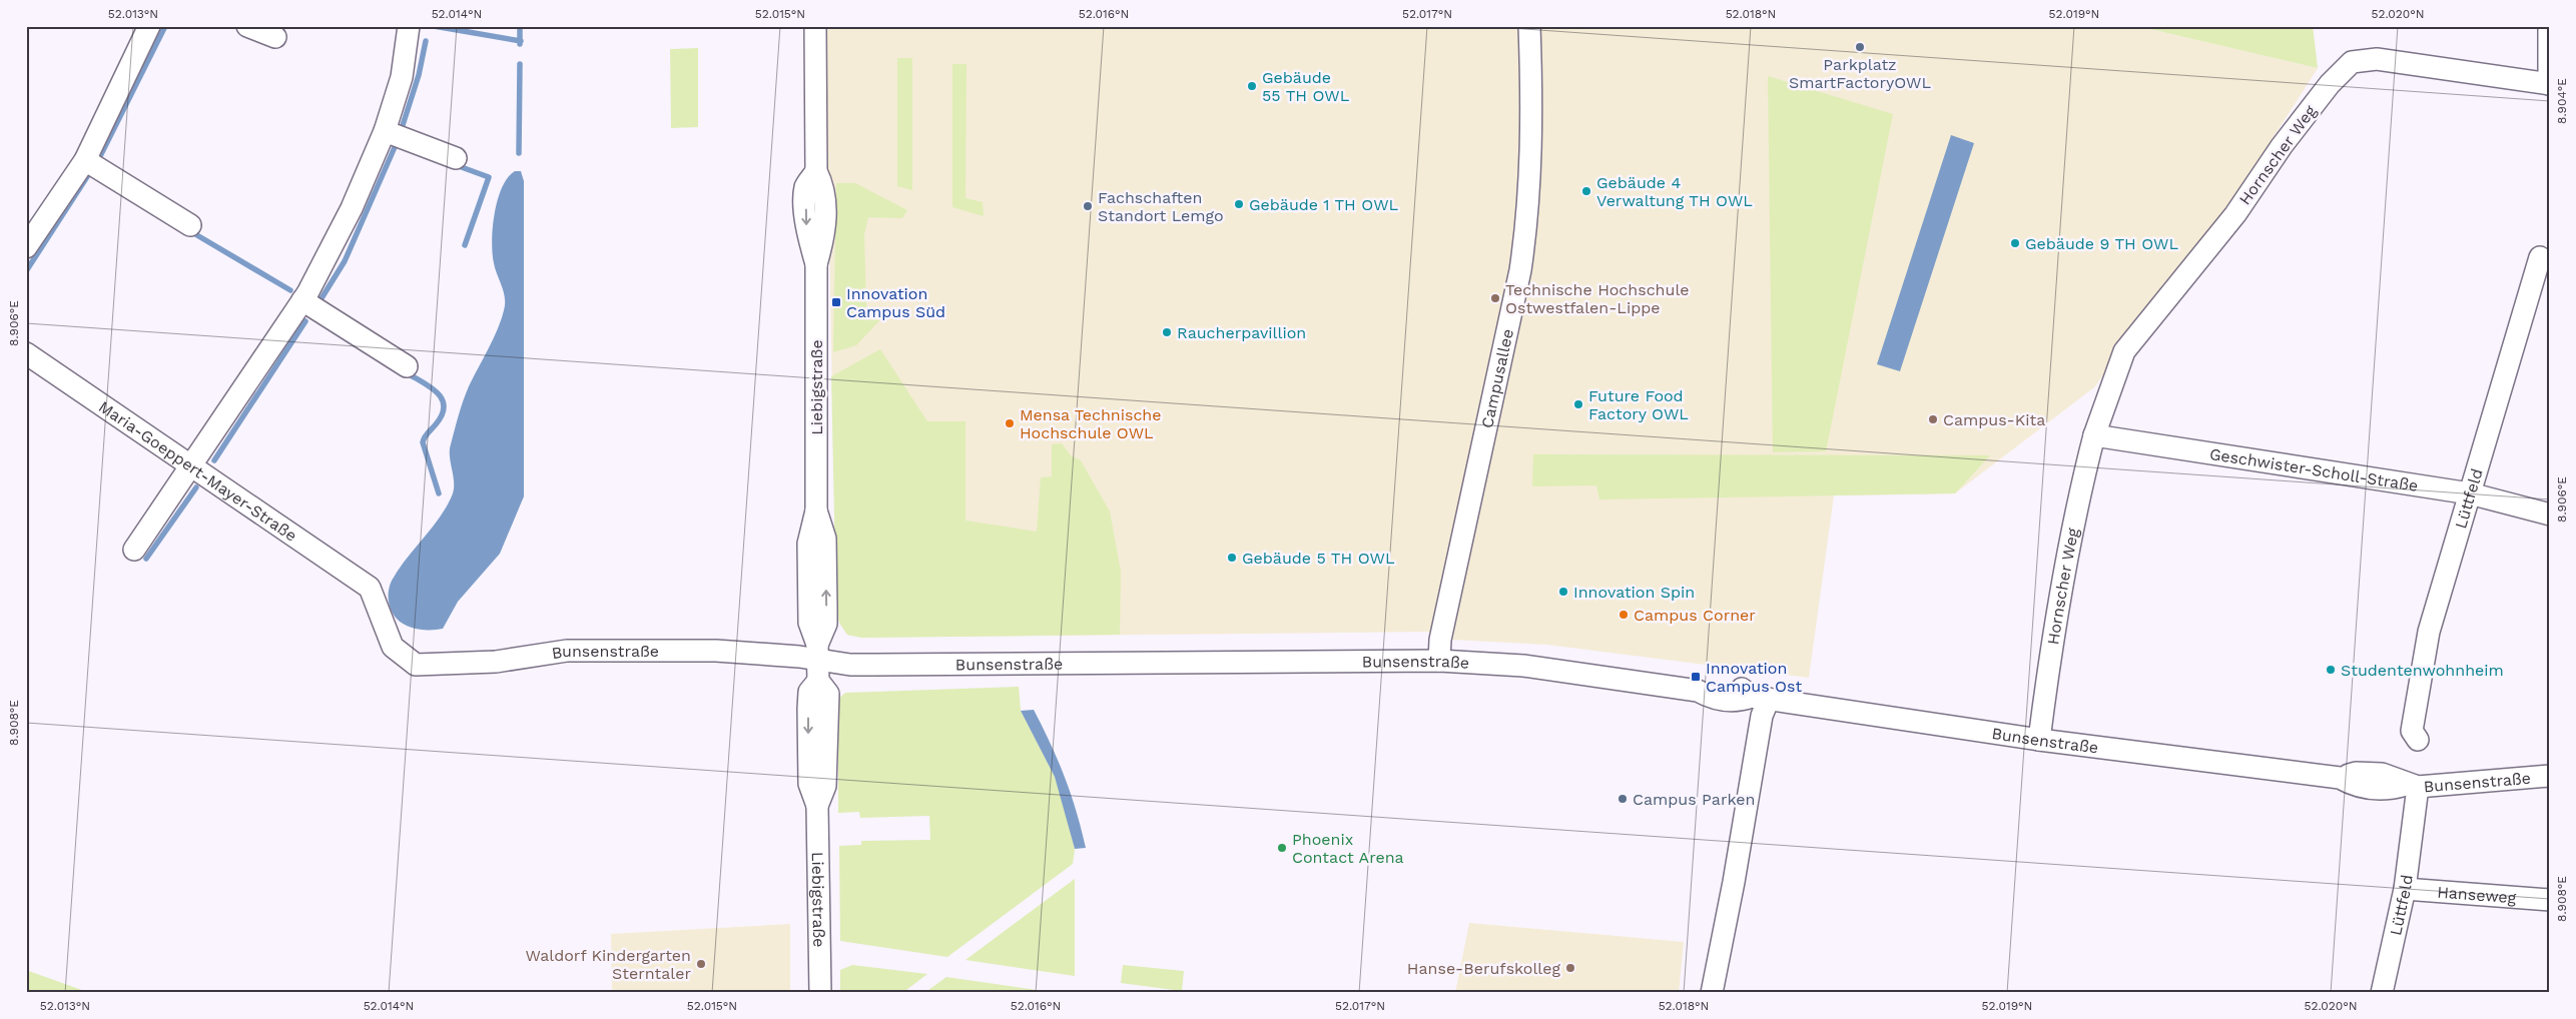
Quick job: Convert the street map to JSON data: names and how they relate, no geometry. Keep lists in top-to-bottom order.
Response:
{
  "streets": {
    "street": [
      "Hornscher Weg",
      "Campusallee",
      "Liebigstraße",
      "Geschwister-Scholl-Straße",
      "Maria-Goeppert-Mayer-Straße",
      "Lüttfeld",
      "Bunsenstraße",
      "Hanseweg"
    ]
  },
  "crossings": [
    ["Hornscher Weg", "Geschwister-Scholl-Straße"],
    ["Hornscher Weg", "Bunsenstraße"],
    ["Campusallee", "Bunsenstraße"],
    ["Liebigstraße", "Bunsenstraße"],
    ["Geschwister-Scholl-Straße", "Lüttfeld"],
    ["Maria-Goeppert-Mayer-Straße", "Bunsenstraße"],
    ["Lüttfeld", "Bunsenstraße"],
    ["Lüttfeld", "Hanseweg"]
  ],
  "places": {
    "other": [
      "Parkplatz SmartFactoryOWL",
      "Gebäude 55 TH OWL",
      "Gebäude 4 Verwaltung TH OWL",
      "Gebäude 1 TH OWL",
      "Fachschaften Standort Lemgo",
      "Gebäude 9 TH OWL",
      "Technische Hochschule Ostwestfalen-Lippe",
      "Raucherpavillion",
      "Future Food Factory OWL",
      "Campus-Kita",
      "Mensa Technische Hochschule OWL",
      "Gebäude 5 TH OWL",
      "Innovation Spin",
      "Campus Corner",
      "Studentenwohnheim",
      "Campus Parken",
      "Phoenix Contact Arena",
      "Waldorf Kindergarten Sterntaler",
      "Hanse-Berufskolleg"
    ],
    "transit": ["Innovation Campus Süd", "Innovation Campus Ost"]
  },
  "coordinates": [
    "52.013°N",
    "52.014°N",
    "52.015°N",
    "52.016°N",
    "52.017°N",
    "52.018°N",
    "52.019°N",
    "52.020°N",
    "8.904°E",
    "8.906°E",
    "8.908°E"
  ]
}
